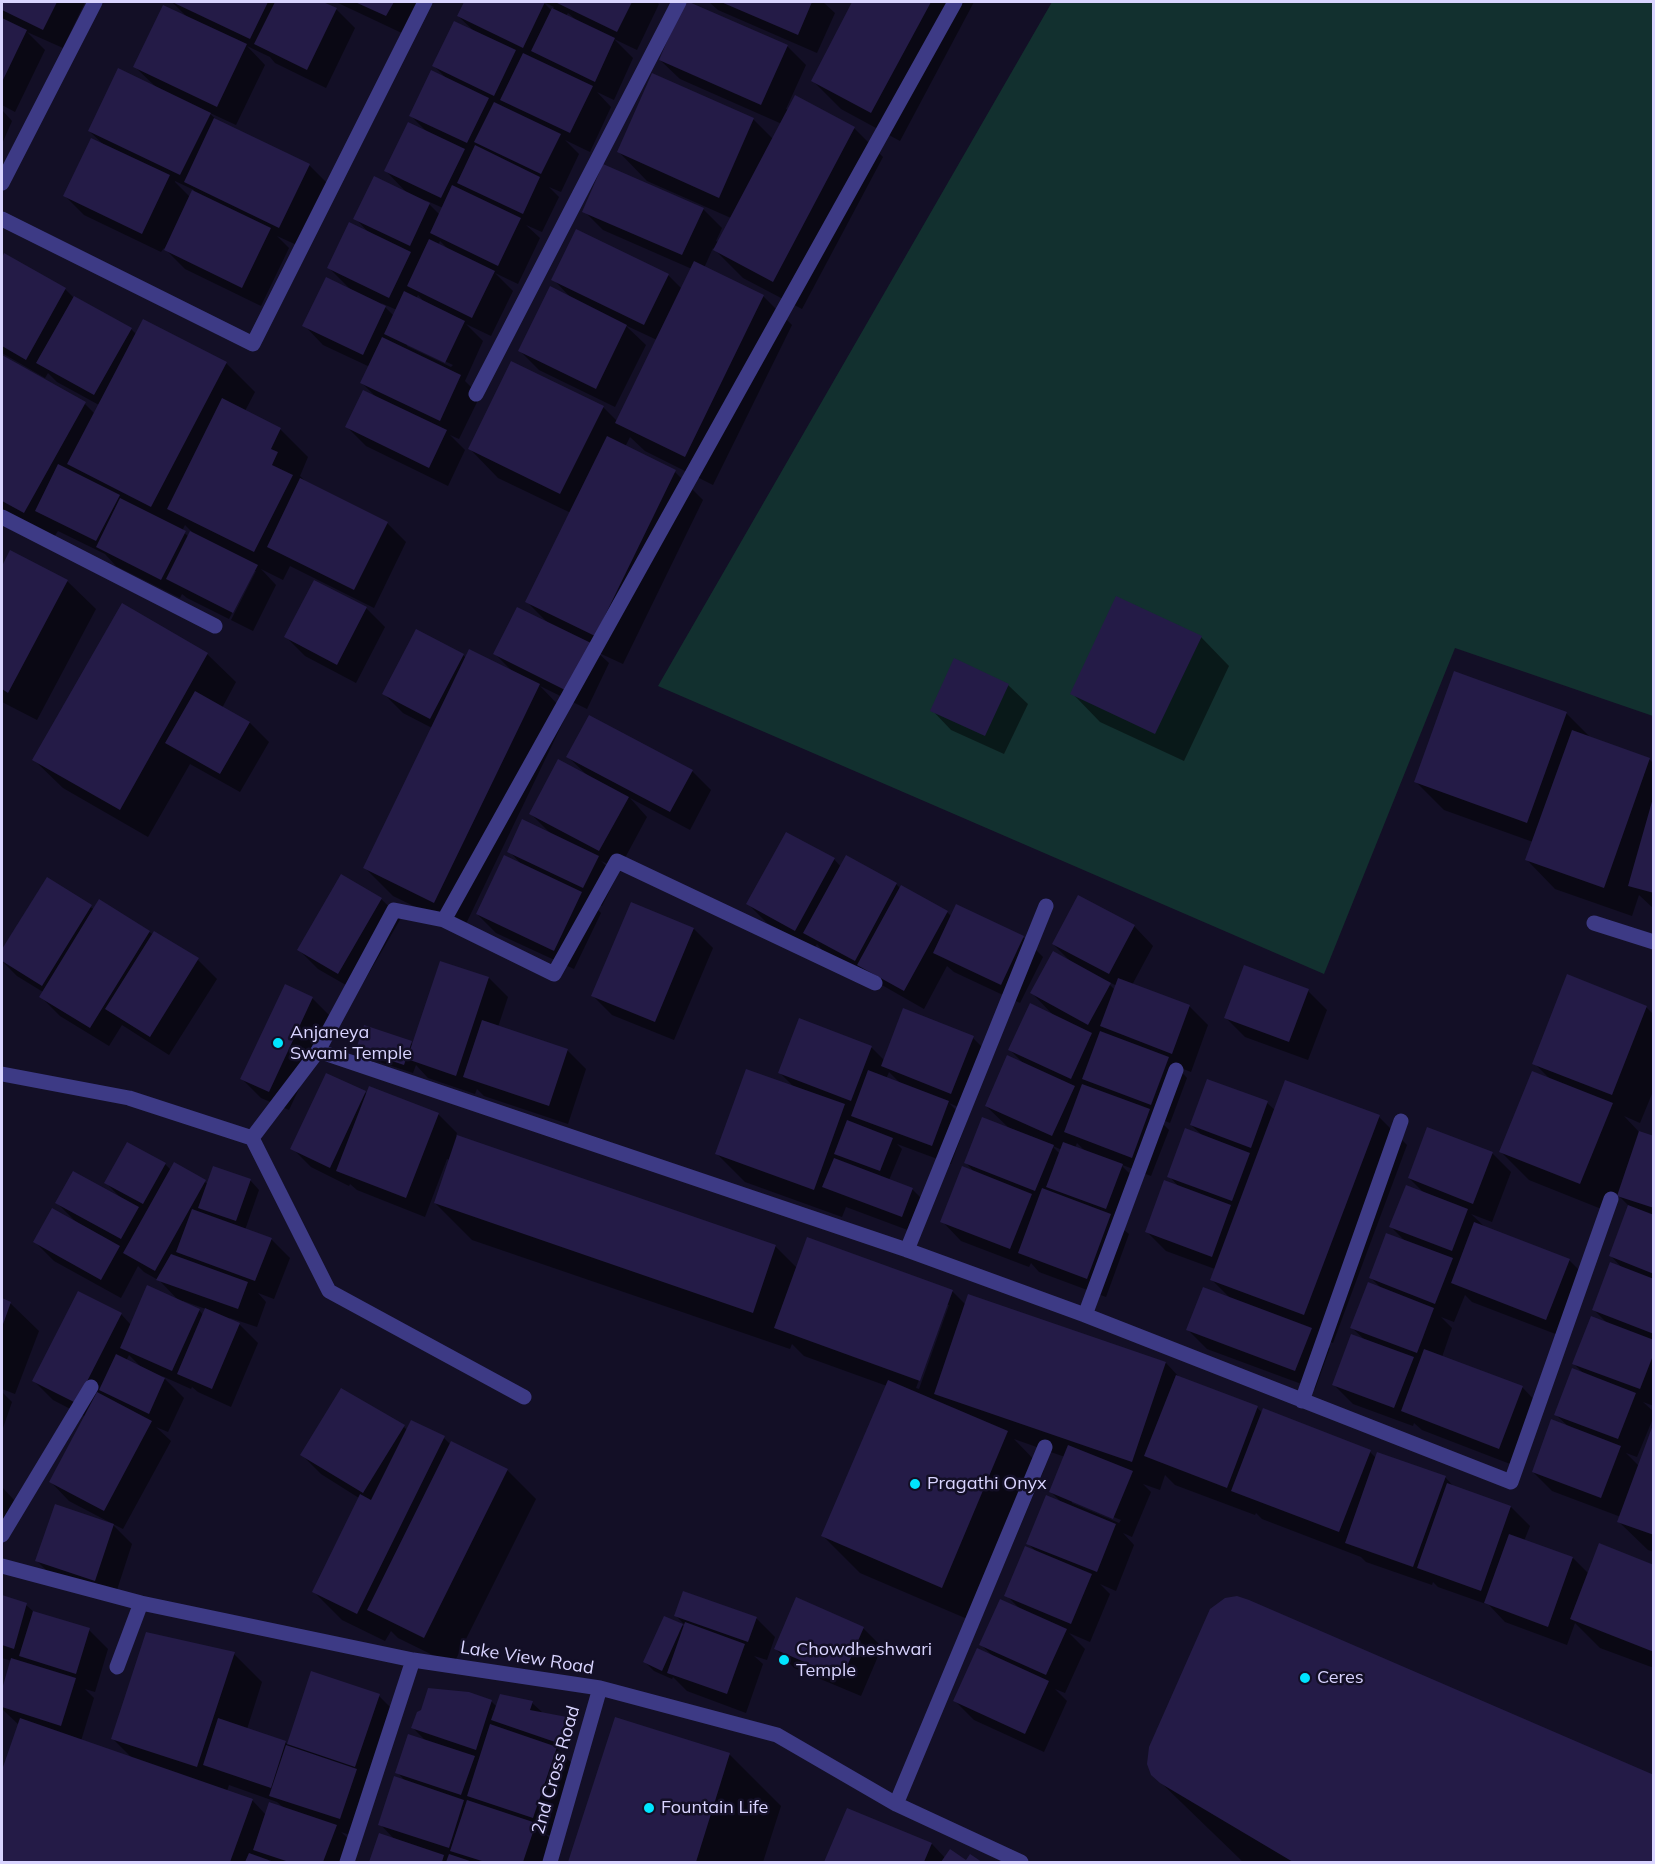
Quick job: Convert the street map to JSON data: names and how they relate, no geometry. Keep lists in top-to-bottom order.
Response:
{
  "streets": {
    "street": ["Lake View Road", "2nd Cross Road"]
  },
  "crossings": [
    ["Lake View Road", "2nd Cross Road"]
  ],
  "places": [
    "Anjaneya Swami Temple",
    "Pragathi Onyx",
    "Chowdheshwari Temple",
    "Ceres",
    "Fountain Life"
  ]
}
